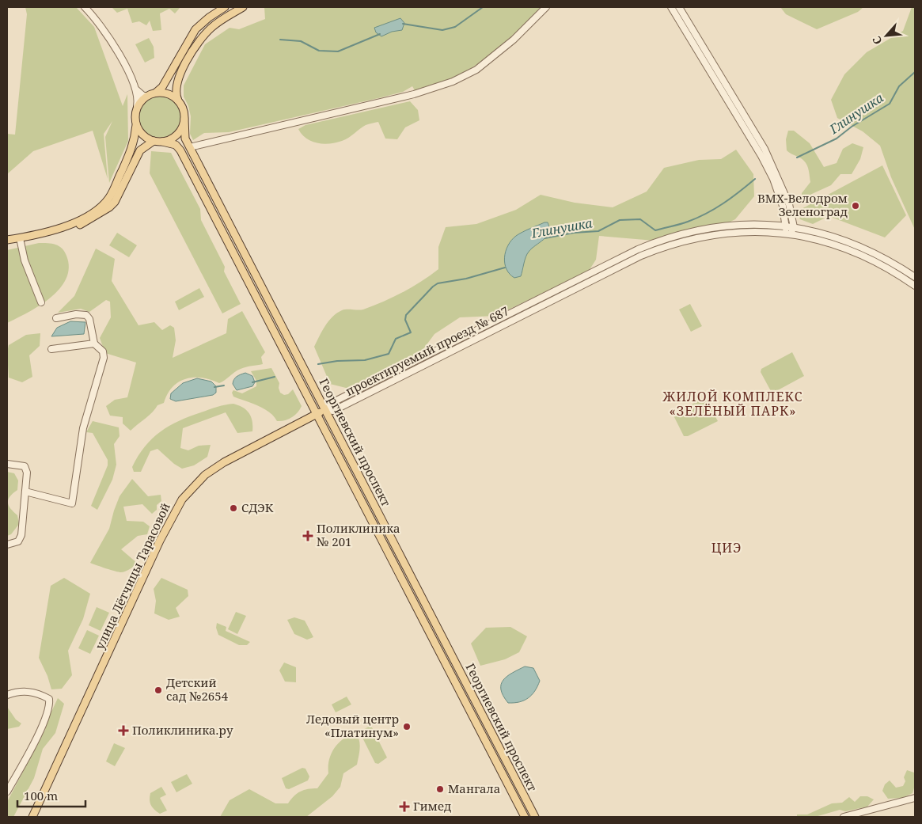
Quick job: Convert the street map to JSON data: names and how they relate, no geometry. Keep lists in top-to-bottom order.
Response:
{
  "streets": {
    "main road": ["Георгиевский проспект", "улица Лётчицы Тарасовой"],
    "street": ["проектируемый проезд № 687"]
  },
  "crossings": [
    ["проектируемый проезд № 687", "Георгиевский проспект"],
    ["проектируемый проезд № 687", "улица Лётчицы Тарасовой"],
    ["Георгиевский проспект", "улица Лётчицы Тарасовой"]
  ],
  "districts": ["ЖИЛОЙ КОМПЛЕКС «ЗЕЛЁНЫЙ ПАРК»", "ЦИЭ"],
  "water": ["Глинушка"],
  "places": {
    "other": [
      "BMX-Велодром Зеленоград",
      "СДЭК",
      "Детский сад №2654",
      "Ледовый центр «Платинум»",
      "Мангала"
    ],
    "health": ["Поликлиника № 201", "Поликлиника.ру", "Гимед"]
  },
  "scale_bar": "100 m",
  "north": "bottom left"
}
